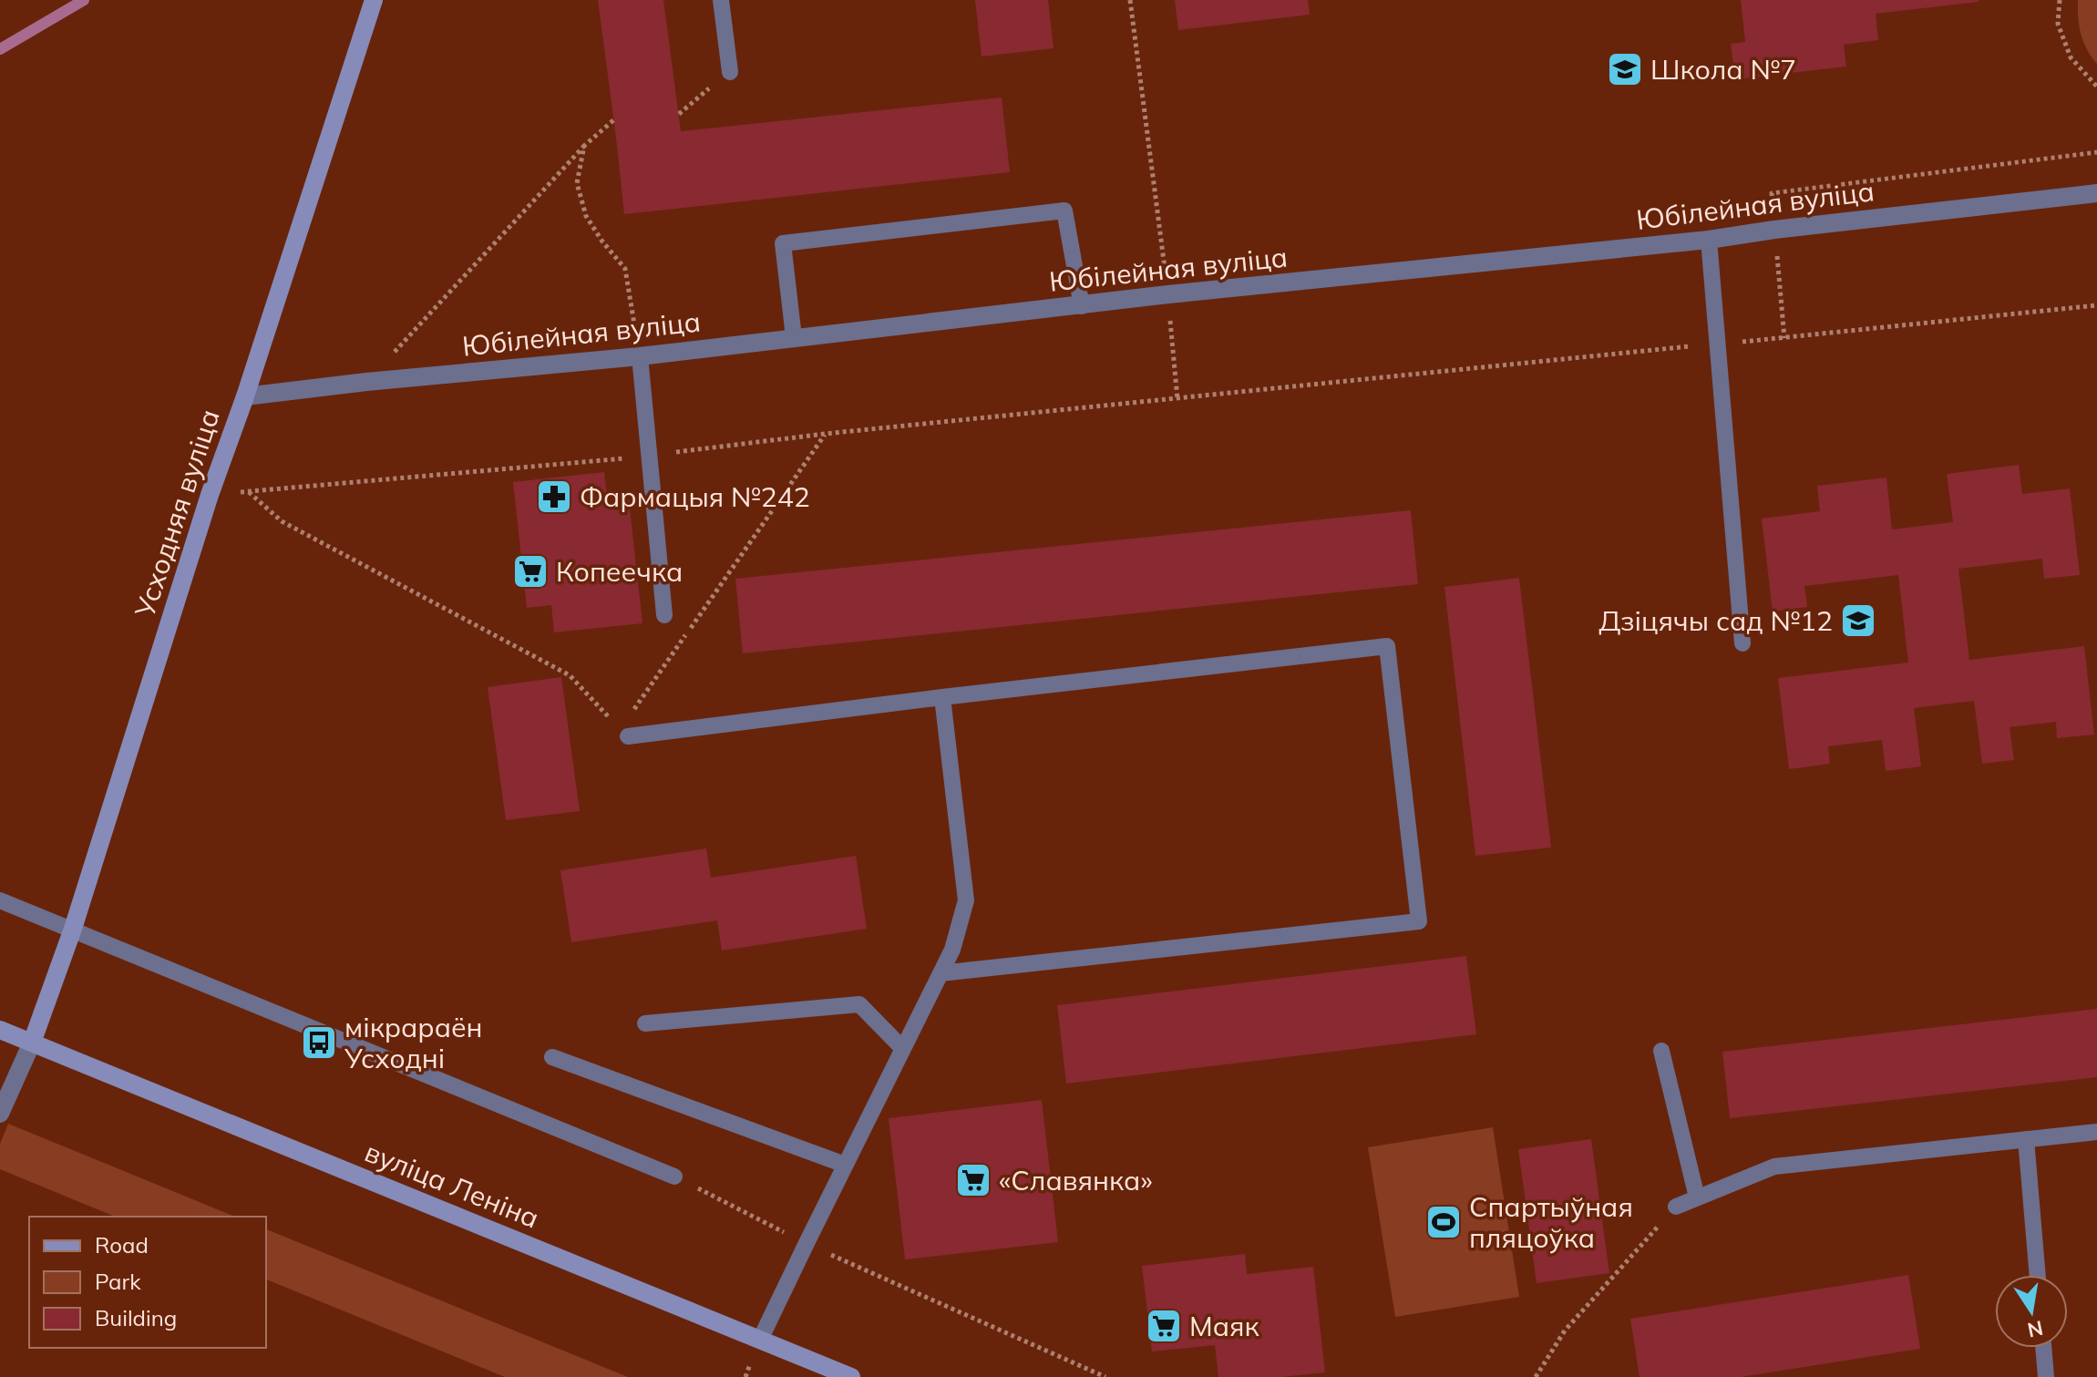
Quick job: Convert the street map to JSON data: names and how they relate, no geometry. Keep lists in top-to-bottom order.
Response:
{
  "streets": {
    "main road": ["Усходняя вуліца", "вуліца Леніна"],
    "street": ["Юбілейная вуліца"]
  },
  "crossings": [
    ["Юбілейная вуліца", "Усходняя вуліца"],
    ["Усходняя вуліца", "вуліца Леніна"]
  ],
  "places": {
    "school or university": ["Школа №7", "Дзіцячы сад №12"],
    "pharmacy": ["Фармацыя №242"],
    "supermarket": ["Копеечка", "«Славянка»", "Маяк"],
    "bus stop": ["мікрараён Усходні"],
    "sports": ["Спартыўная пляцоўка"]
  },
  "legend": ["Road", "Park", "Building"],
  "north": "bottom"
}
